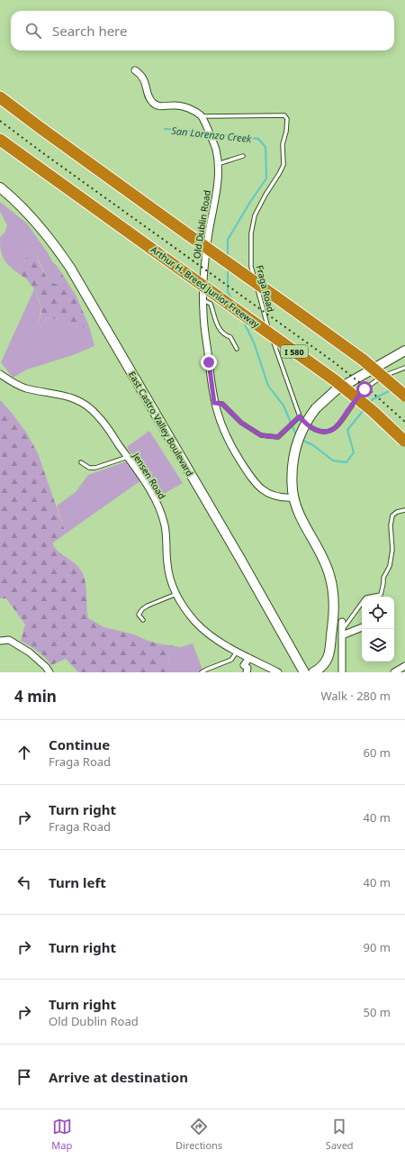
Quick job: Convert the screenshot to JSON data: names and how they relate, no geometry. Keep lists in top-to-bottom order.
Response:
{
  "streets": {
    "highway": ["Arthur H. Breed Junior Freeway", "I 580"],
    "main road": ["East Castro Valley Boulevard"],
    "street": ["Old Dublin Road", "Jensen Road"],
    "lane": ["Fraga Road"]
  },
  "crossings": [
    ["Old Dublin Road", "Fraga Road"]
  ],
  "water": ["San Lorenzo Creek"],
  "page": {
    "search": "Search here",
    "heading": ["4 min", "Walk · 280 m"],
    "list": [
      ["Continue", "Fraga Road", "60 m"],
      ["Turn right", "Fraga Road", "40 m"],
      ["Turn left", "40 m"],
      ["Turn right", "90 m"],
      ["Turn right", "Old Dublin Road", "50 m"],
      "Arrive at destination"
    ],
    "nav": ["Map", "Directions", "Saved"]
  }
}
